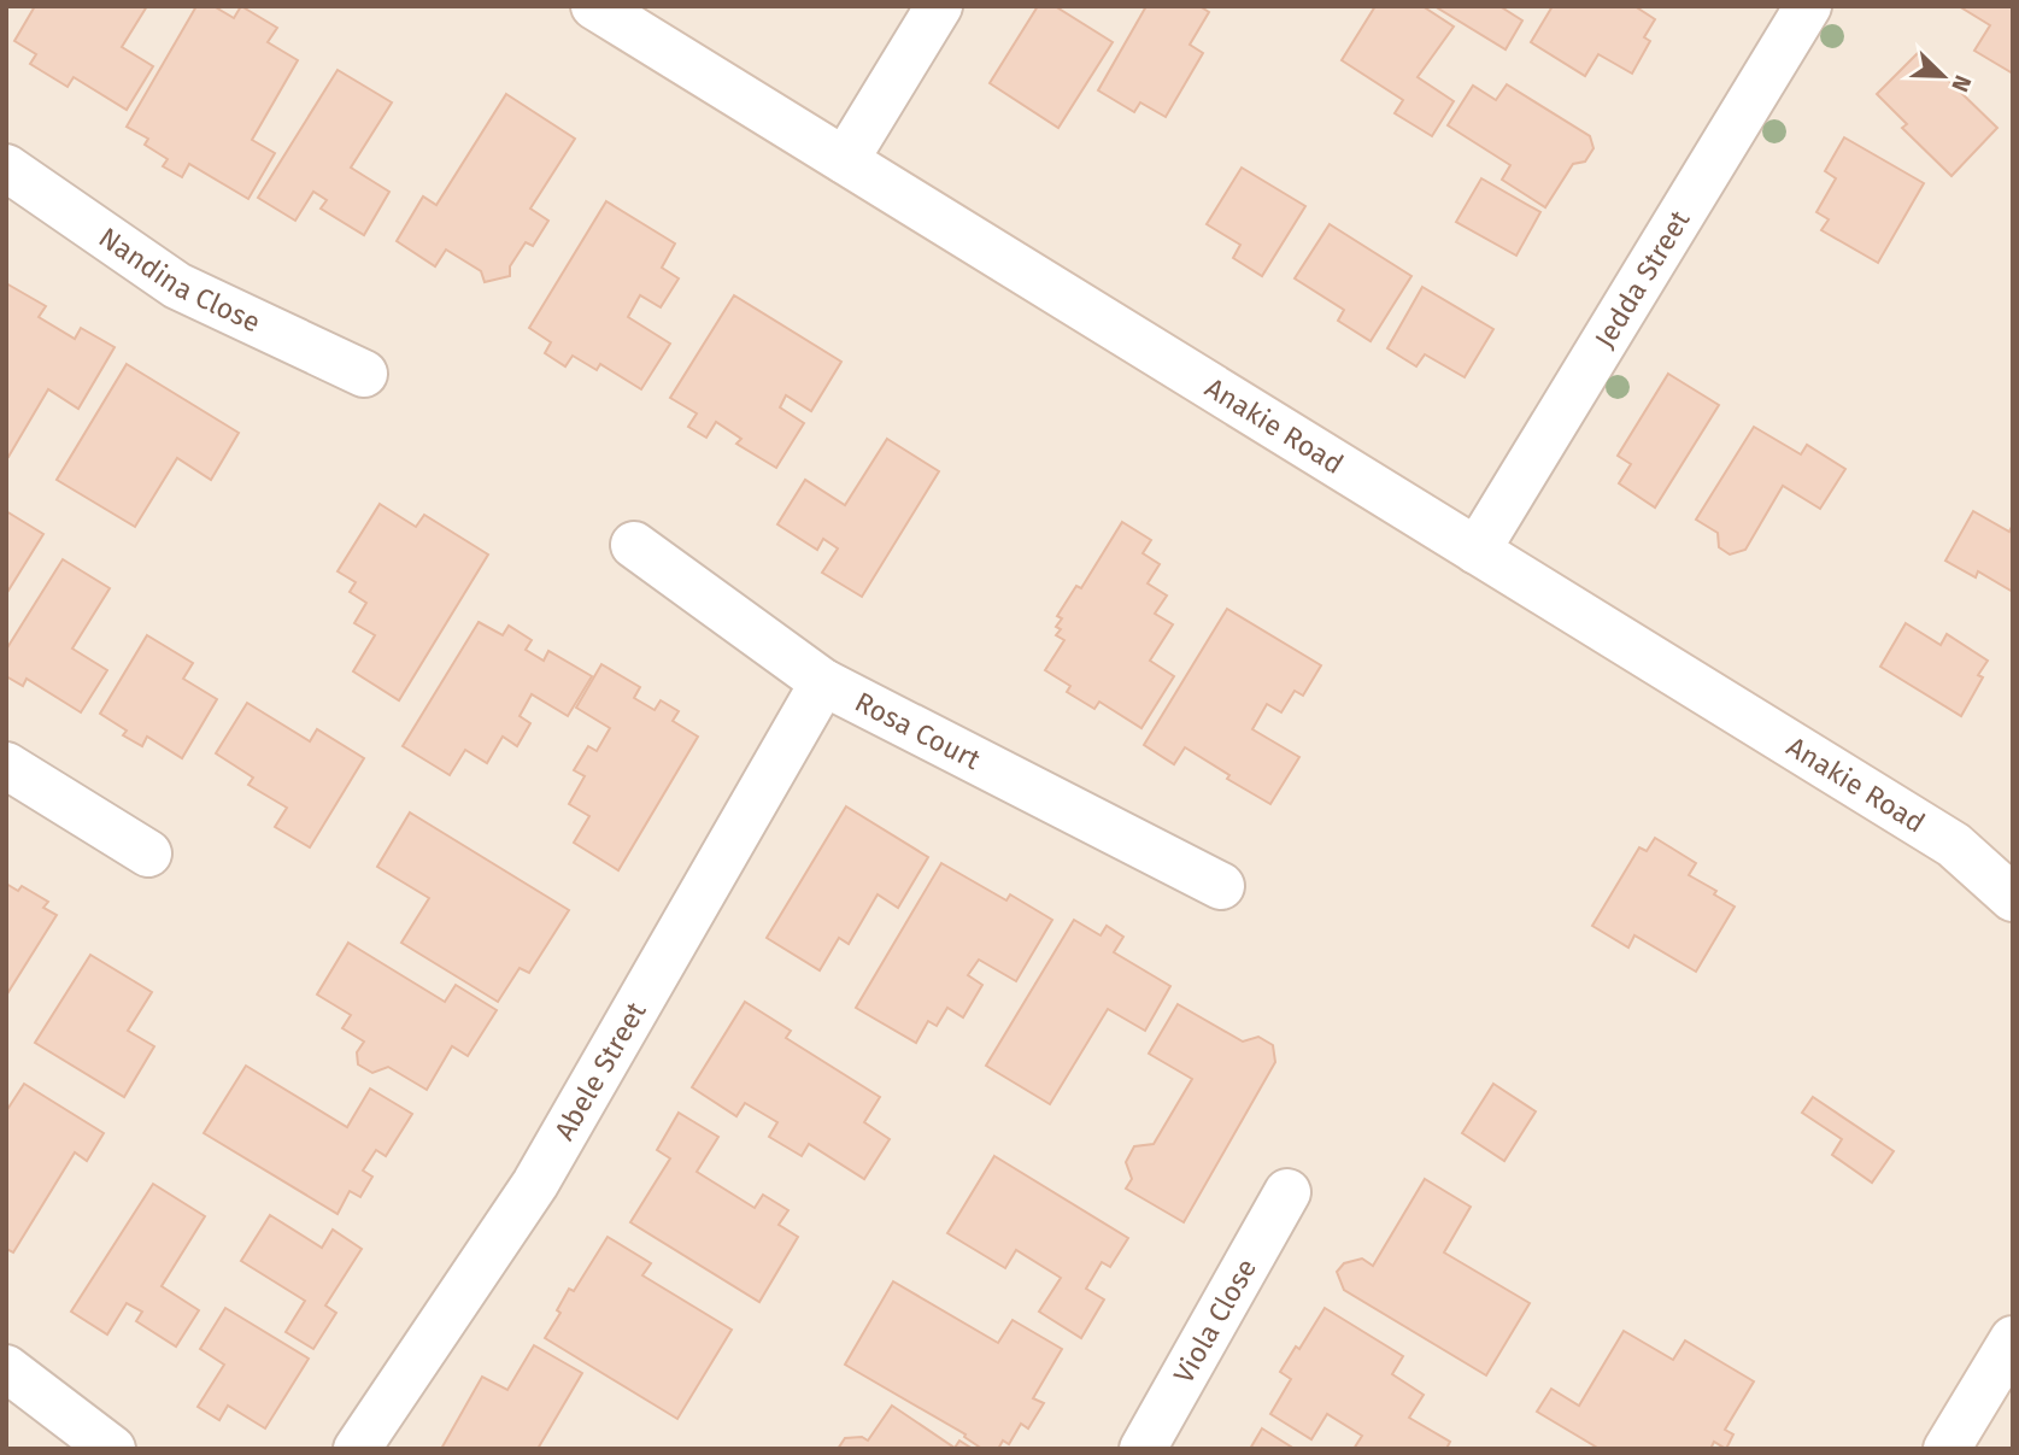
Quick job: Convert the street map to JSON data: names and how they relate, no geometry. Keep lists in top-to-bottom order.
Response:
{
  "streets": {
    "street": [
      "Nandina Close",
      "Jedda Street",
      "Anakie Road",
      "Rosa Court",
      "Abele Street",
      "Viola Close"
    ]
  },
  "crossings": [
    ["Jedda Street", "Anakie Road"],
    ["Rosa Court", "Abele Street"]
  ],
  "north": "bottom right"
}
